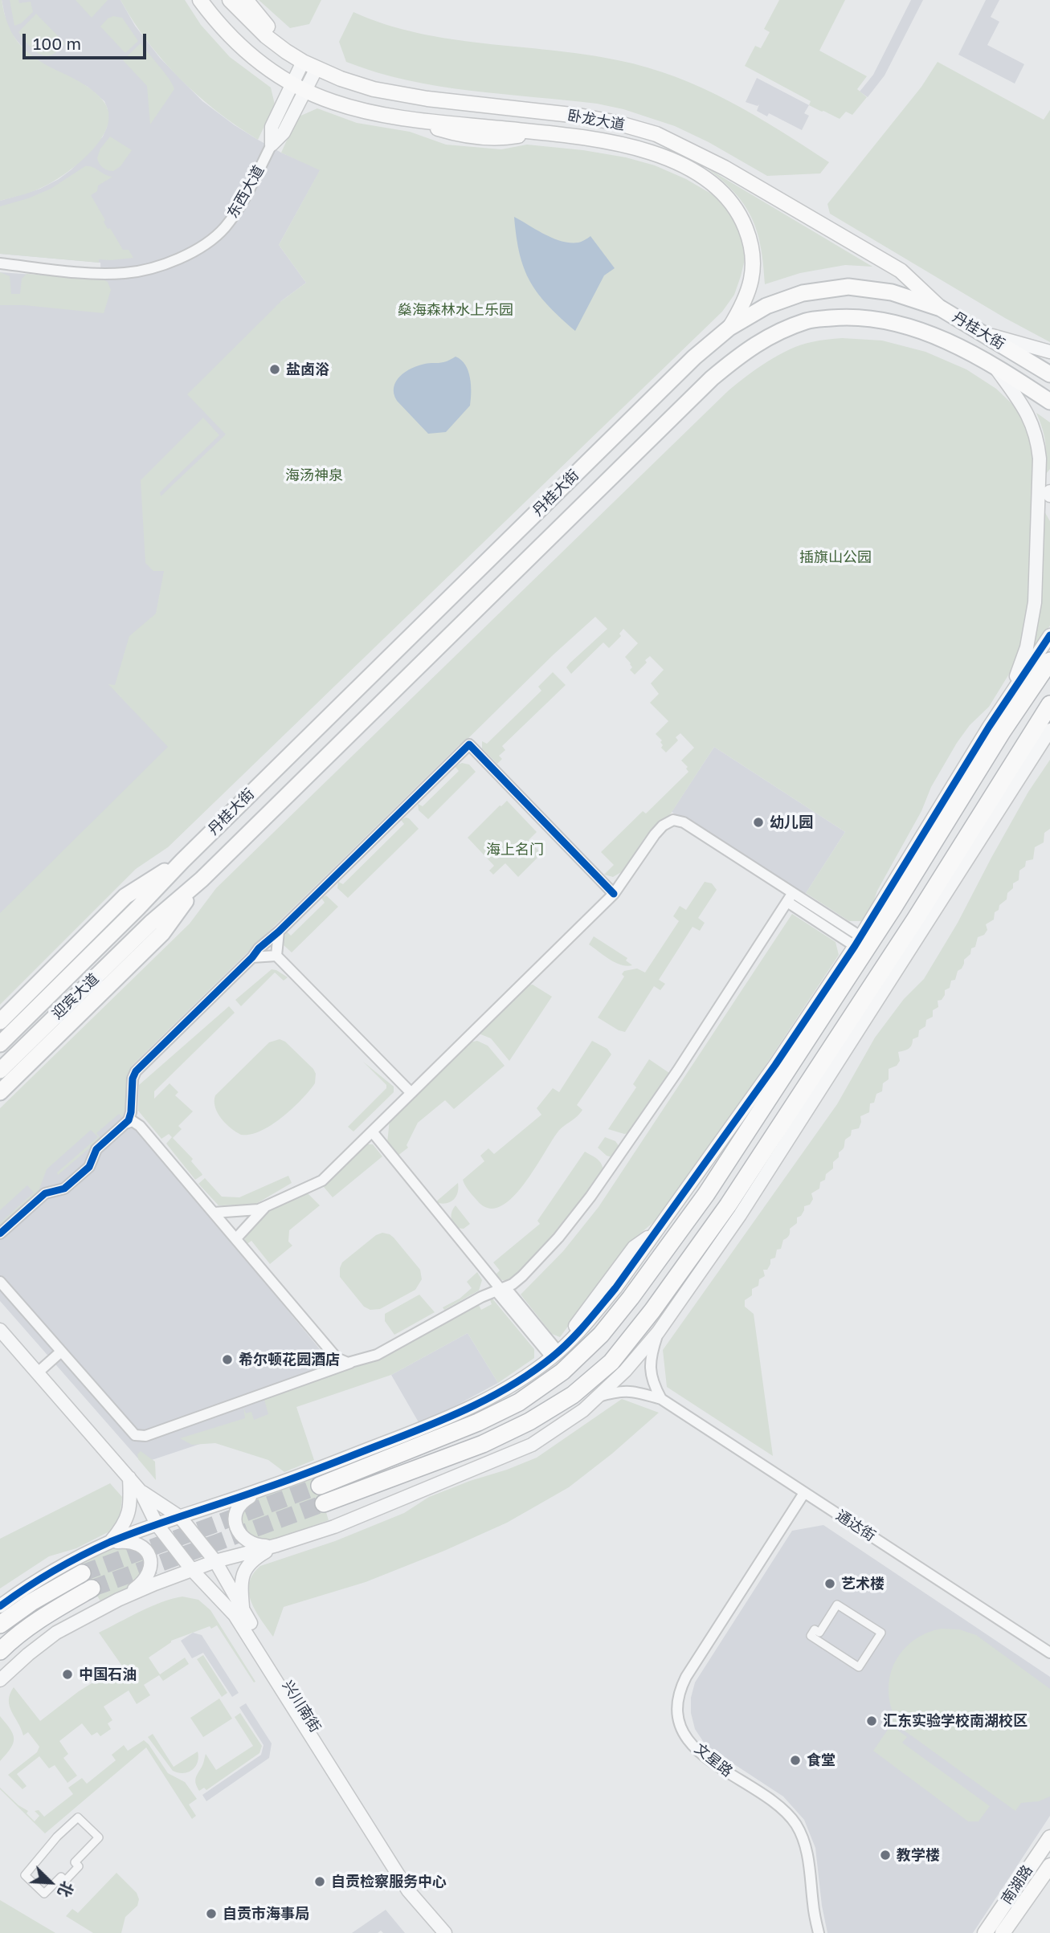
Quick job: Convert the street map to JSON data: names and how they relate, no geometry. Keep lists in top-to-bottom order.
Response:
{
  "streets": {
    "main road": [
      "卧龙大道",
      "丹桂大街",
      "迎宾大道",
      "南湖路"
    ],
    "street": [
      "东西大道",
      "通达街",
      "兴川南街",
      "文星路"
    ]
  },
  "crossings": [
    ["卧龙大道", "东西大道"],
    ["卧龙大道", "丹桂大街"],
    ["丹桂大街", "迎宾大道"],
    ["通达街", "文星路"]
  ],
  "parks": [
    "燊海森林水上乐园",
    "海汤神泉",
    "插旗山公园",
    "海上名门"
  ],
  "places": [
    "盐卤浴",
    "幼儿园",
    "希尔顿花园酒店",
    "艺术楼",
    "中国石油",
    "汇东实验学校南湖校区",
    "食堂",
    "教学楼",
    "自贡检察服务中心",
    "自贡市海事局"
  ],
  "scale_bar": "100 m",
  "north": "bottom right"
}
